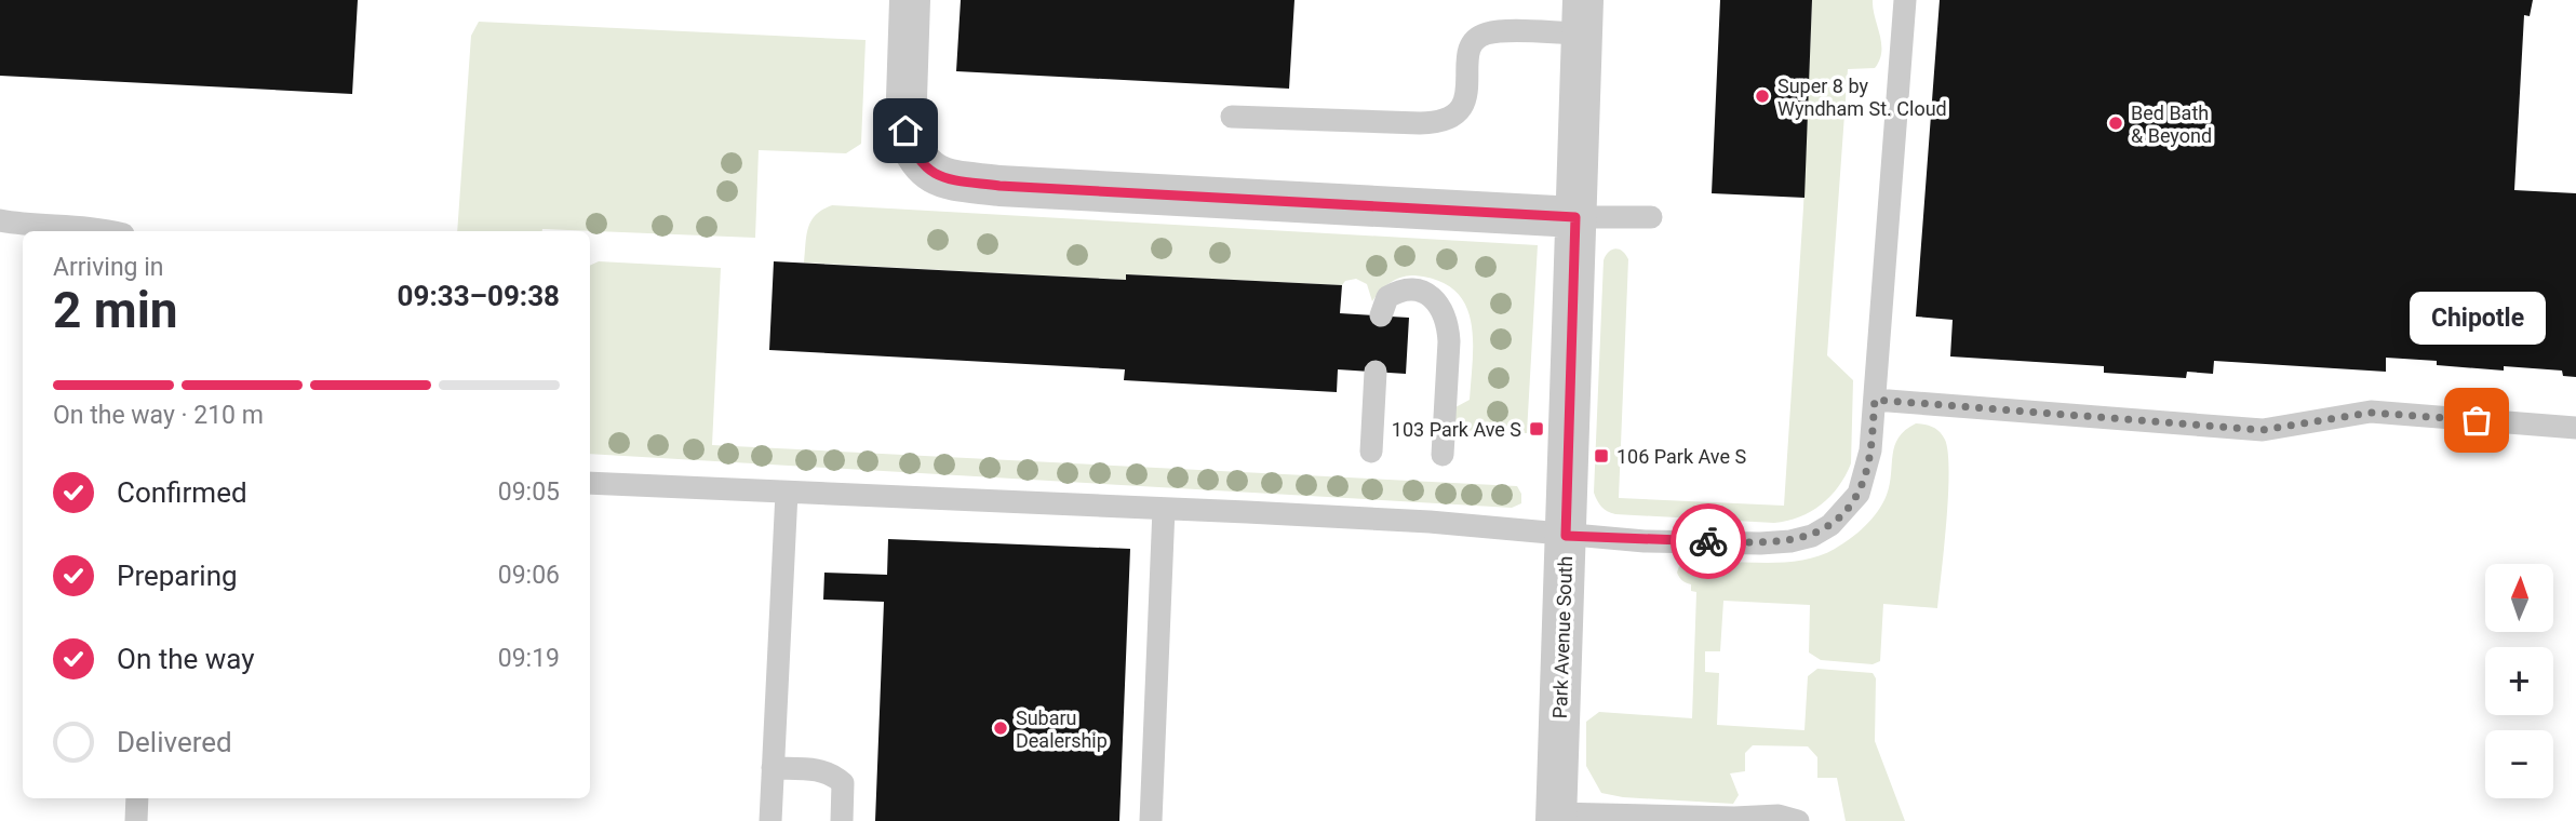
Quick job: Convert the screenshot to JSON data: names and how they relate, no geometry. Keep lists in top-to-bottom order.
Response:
{
  "streets": {
    "street": ["Park Avenue South"]
  },
  "places": {
    "other": [
      "Super 8 by Wyndham St. Cloud",
      "Bed Bath & Beyond",
      "Chipotle",
      "Subaru Dealership"
    ],
    "transit": ["103 Park Ave S", "106 Park Ave S"]
  },
  "north": "top",
  "page": {
    "heading": ["2 min", "Arriving in", "09:33–09:38"],
    "bubble": "Chipotle",
    "bar": "On the way · 210 m",
    "list": [
      ["Confirmed", "09:05"],
      ["Preparing", "09:06"],
      ["On the way", "09:19"],
      "Delivered"
    ],
    "map_buttons": ["+", "−"]
  }
}
